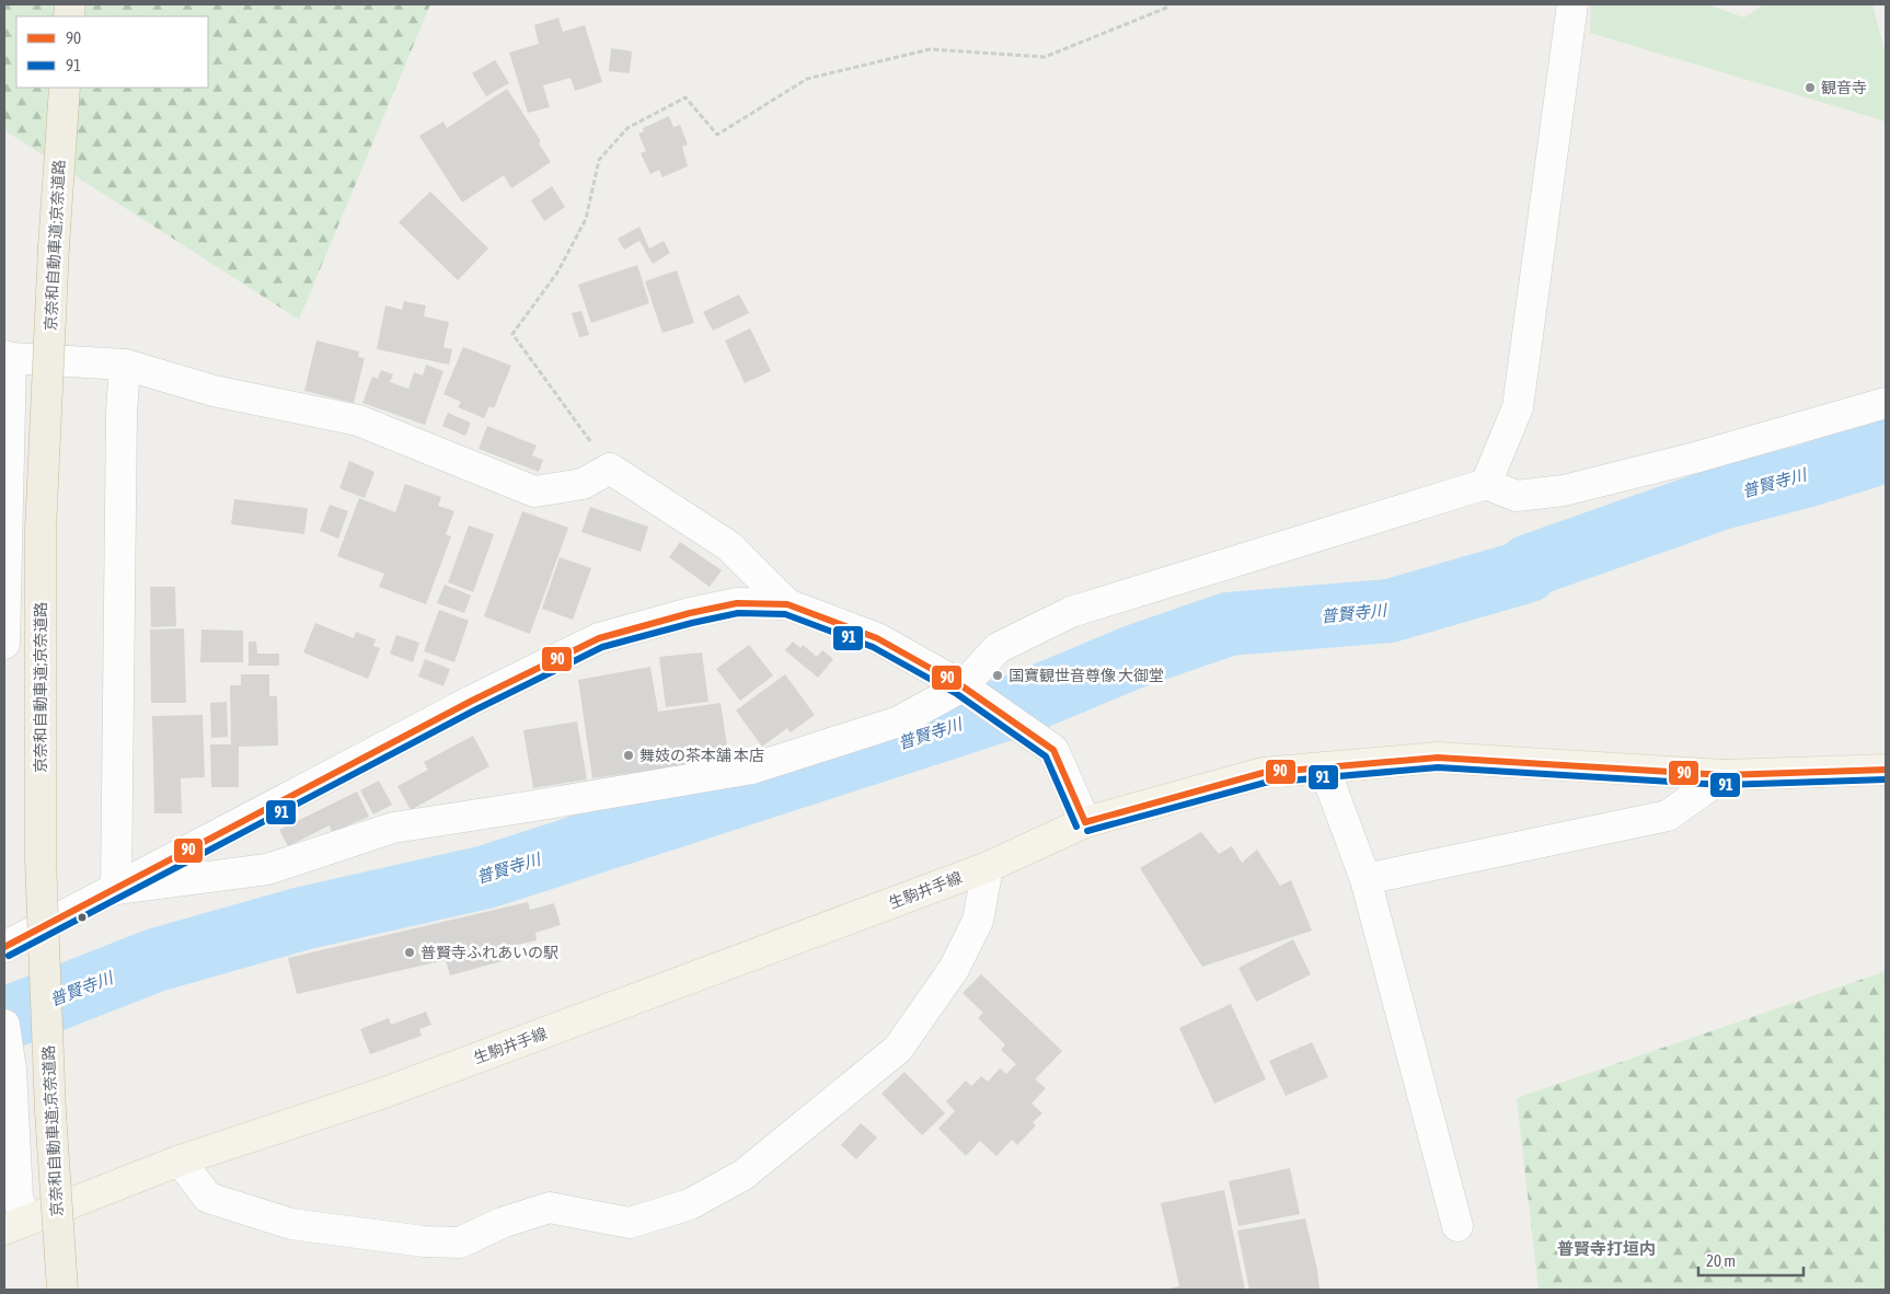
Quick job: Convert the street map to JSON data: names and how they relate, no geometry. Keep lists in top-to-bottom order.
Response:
{
  "streets": {
    "highway": ["京奈和自動車道;京奈道路"],
    "main road": ["生駒井手線"]
  },
  "districts": ["普賢寺打垣内"],
  "water": ["普賢寺川"],
  "places": [
    "観音寺",
    "国寶観世音尊像 大御堂",
    "舞妓の茶本舗 本店",
    "普賢寺ふれあいの駅"
  ],
  "lines": ["transit line 90", "transit line 91"],
  "legend": ["90", "91"],
  "scale_bar": "20 m"
}
